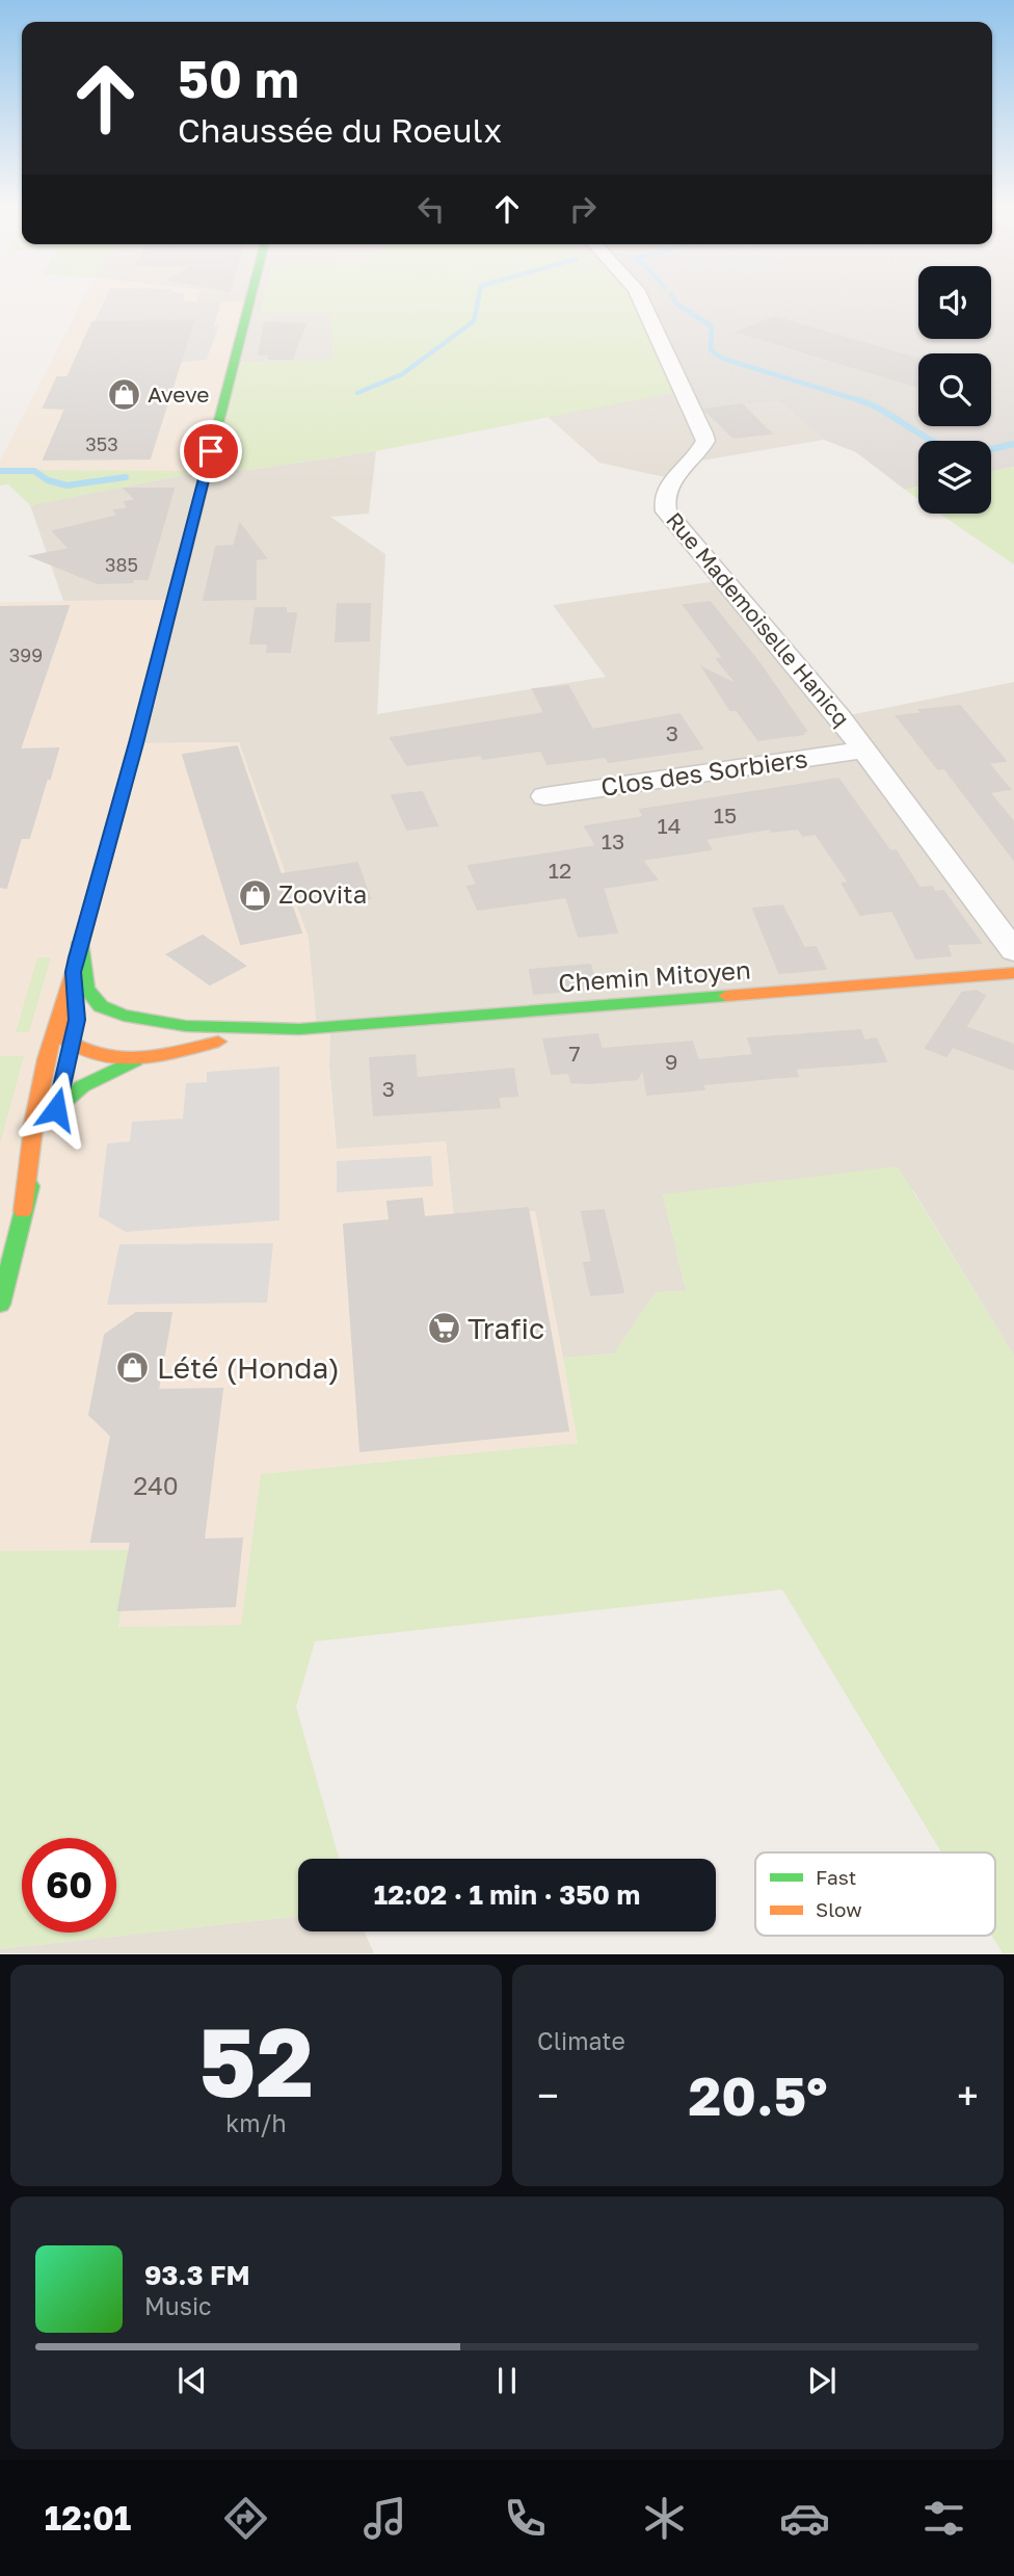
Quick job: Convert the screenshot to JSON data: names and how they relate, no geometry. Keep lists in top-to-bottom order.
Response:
{
  "streets": {
    "main road": ["Chemin Mitoyen"],
    "street": ["Rue Mademoiselle Hanicq", "Clos des Sorbiers"]
  },
  "crossings": [
    ["Rue Mademoiselle Hanicq", "Clos des Sorbiers"]
  ],
  "places": {
    "shop": ["Aveve", "Zoovita", "Lété (Honda)"],
    "supermarket": ["Trafic"]
  },
  "house_numbers": [
    "353",
    "385",
    "399",
    "3",
    "15",
    "14",
    "13",
    "12",
    "7",
    "9",
    "3",
    "240"
  ],
  "legend": ["Fast", "Slow"],
  "page": {
    "turn": ["50 m", "Chaussée du Roeulx"],
    "limit": "60",
    "trip": "12:02 · 1 min · 350 m",
    "tile": [
      ["52", "km/h"],
      "Climate"
    ],
    "heat": ["−", "20.5°", "+"],
    "song": ["93.3 FM", "Music"],
    "tabs": "12:01"
  }
}
